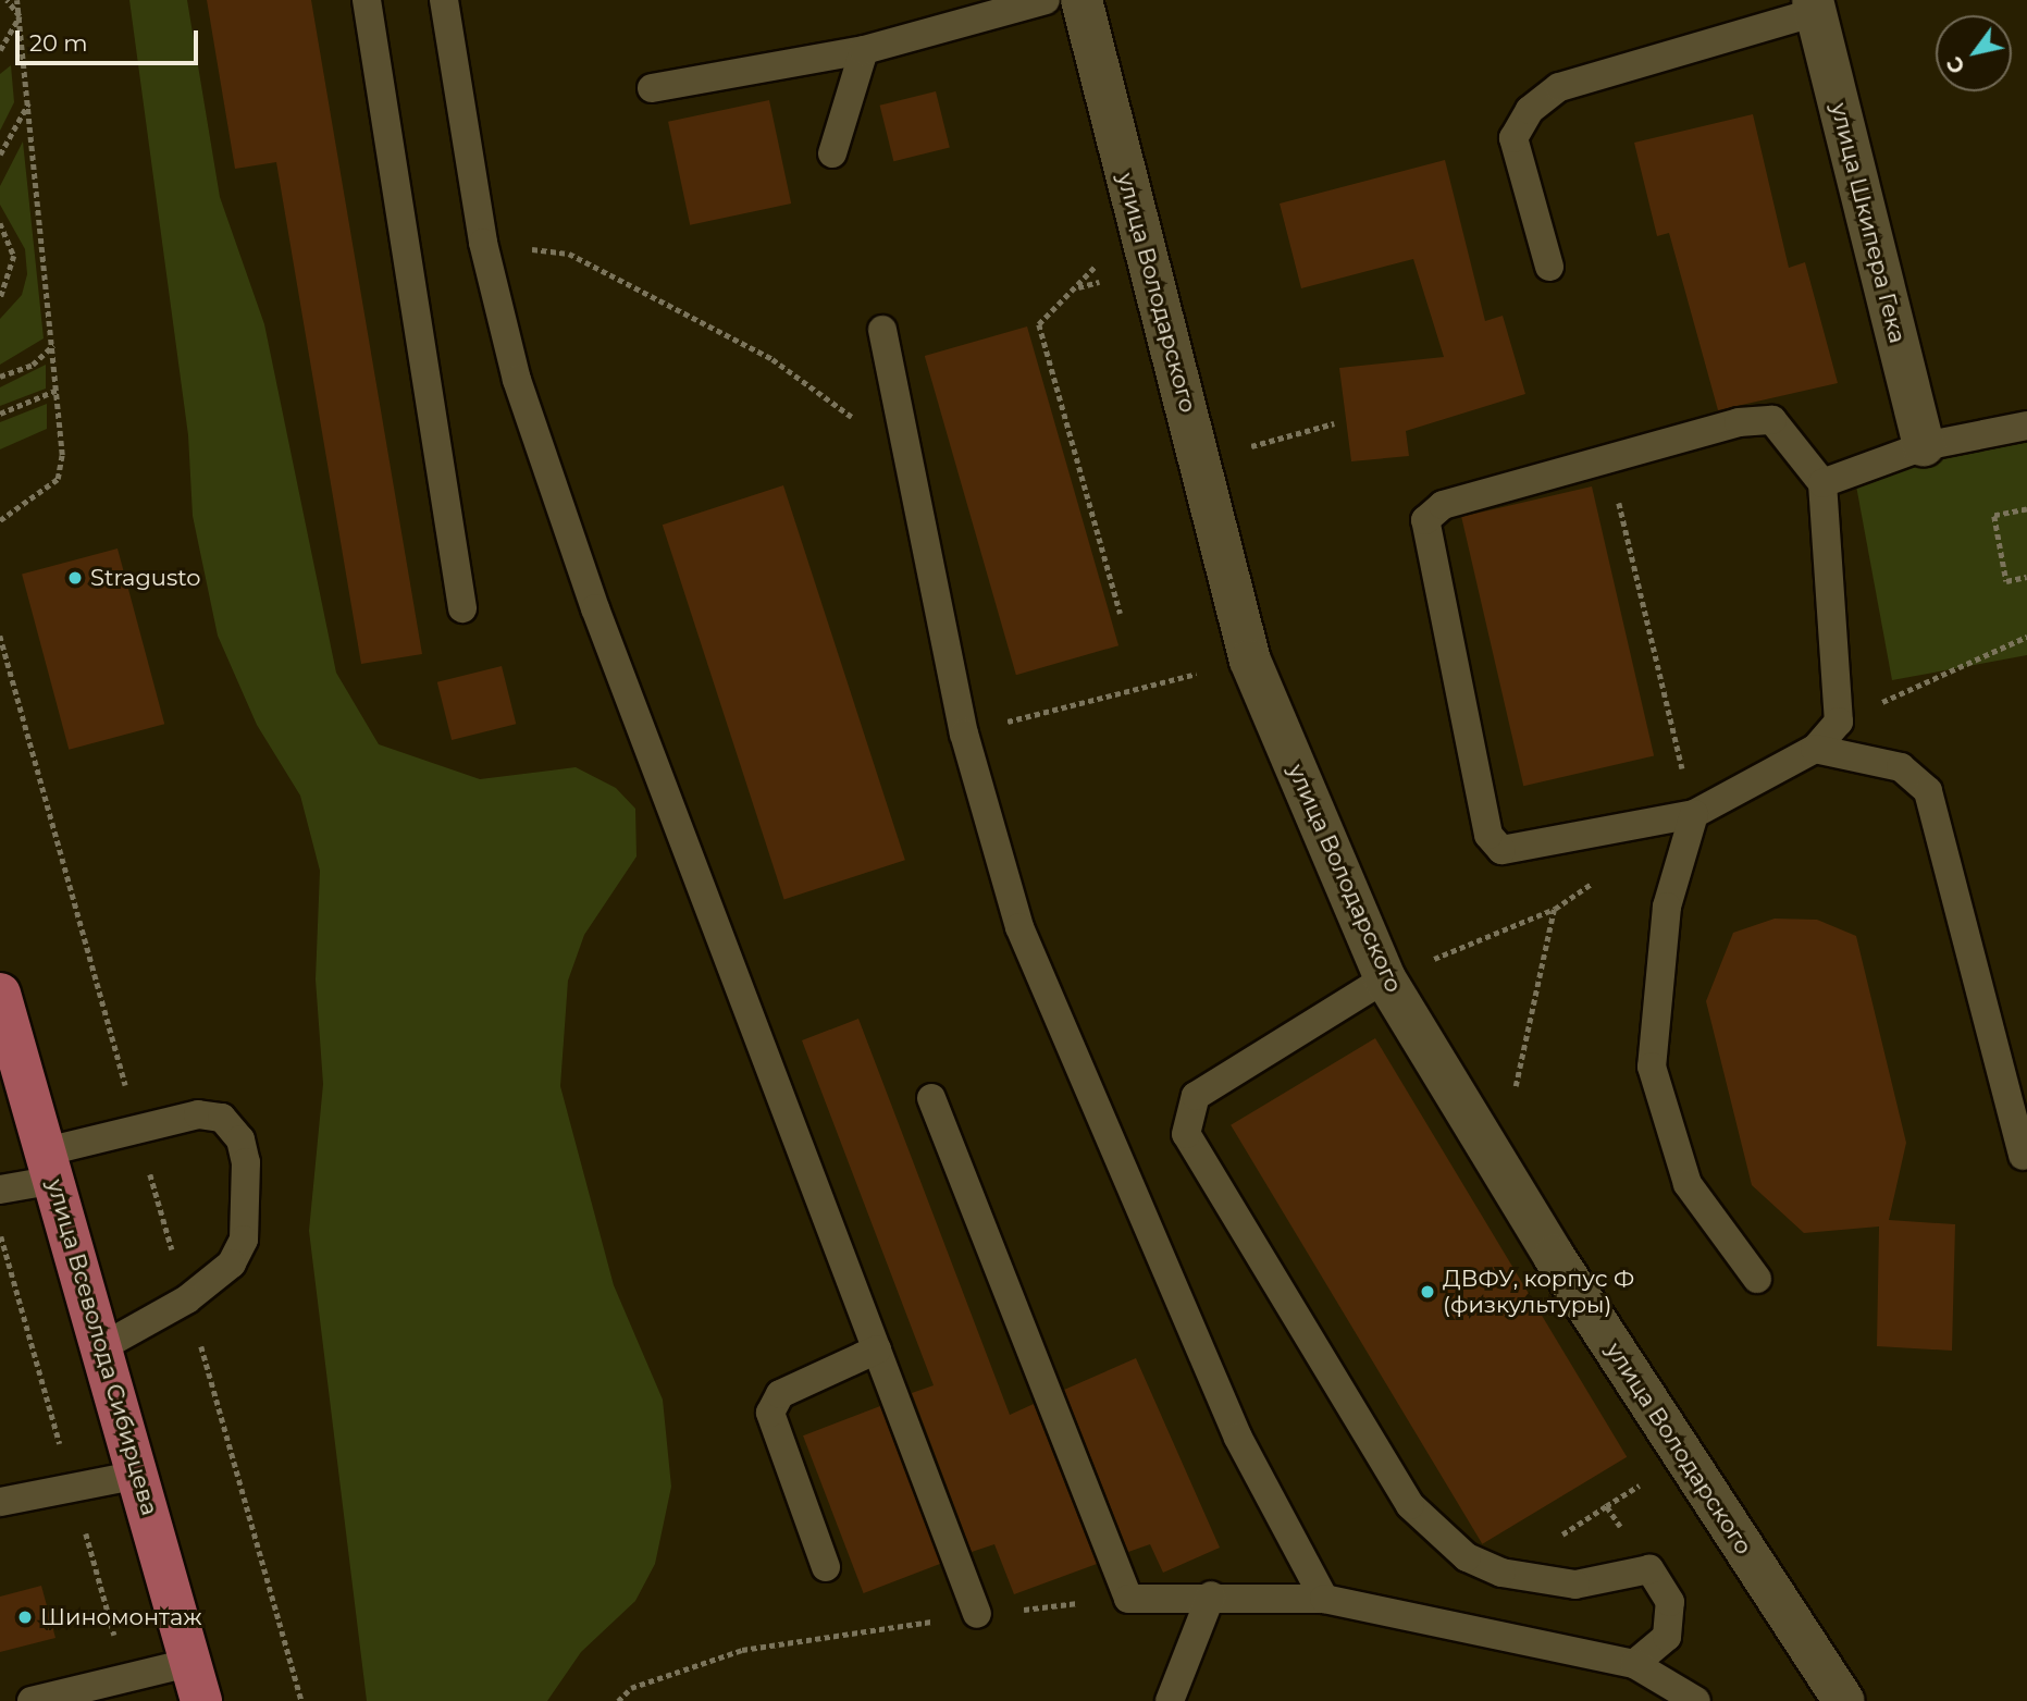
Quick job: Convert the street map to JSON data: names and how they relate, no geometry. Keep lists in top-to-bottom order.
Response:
{
  "streets": {
    "main road": ["улица Всеволода Сибирцева"],
    "street": ["улица Шкипера Гека", "улица Володарского"]
  },
  "places": ["Stragusto", "ДВФУ, корпус Ф (физкультуры)", "Шиномонтаж"],
  "scale_bar": "20 m",
  "north": "bottom left"
}
